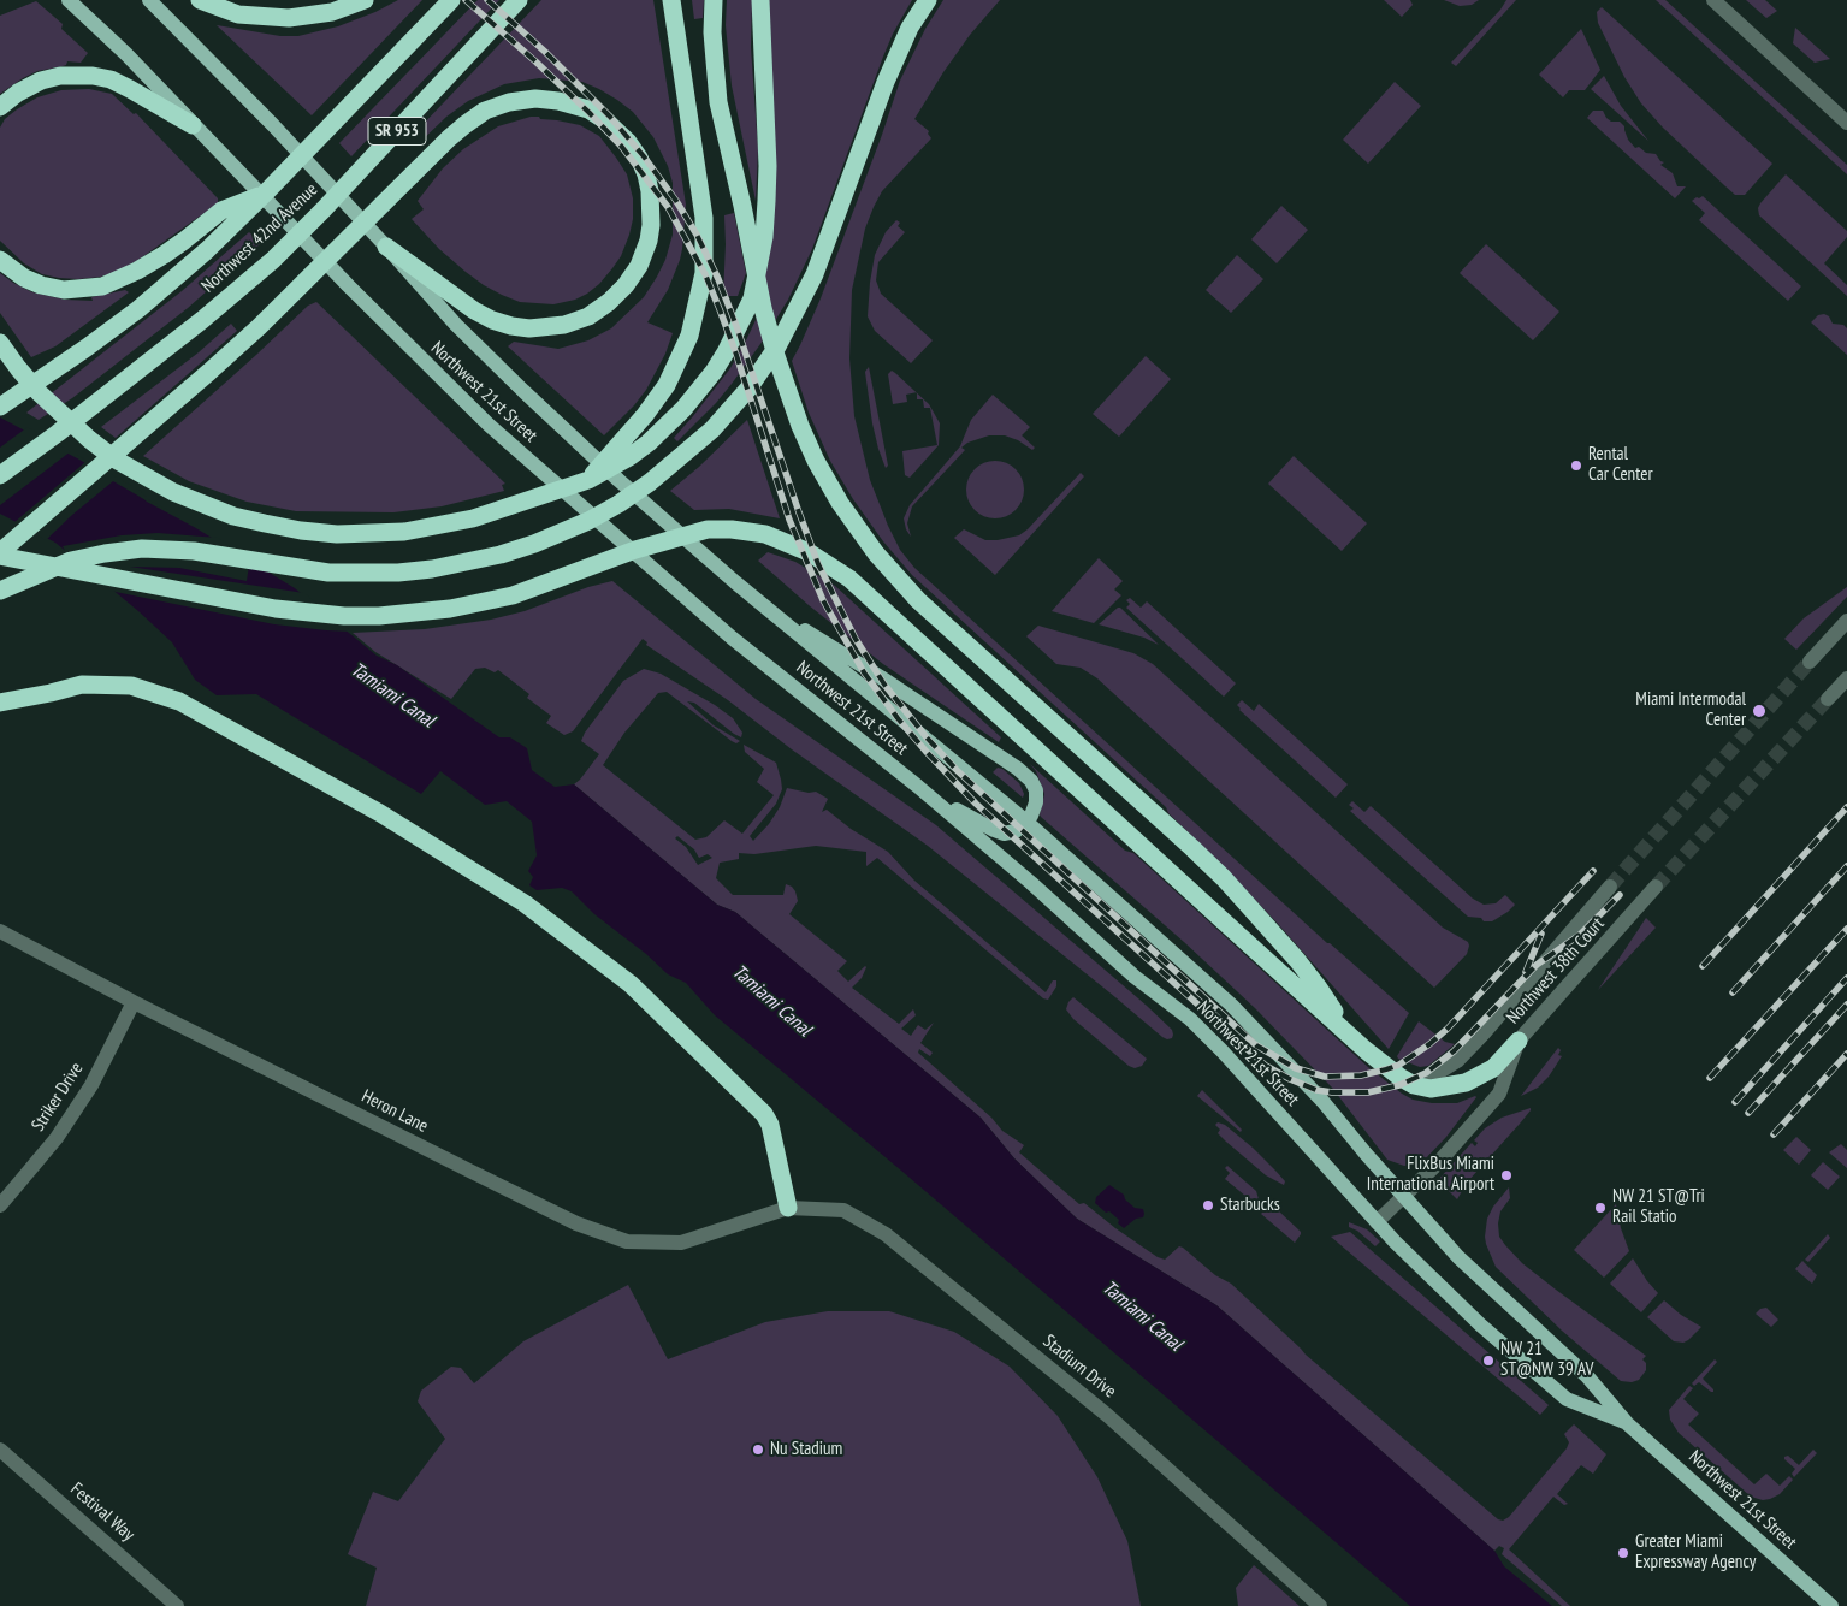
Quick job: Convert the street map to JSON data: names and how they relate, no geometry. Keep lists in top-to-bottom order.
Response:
{
  "streets": {
    "highway": ["SR 953", "Northwest 42nd Avenue"],
    "main road": ["Northwest 21st Street"],
    "street": [
      "Northwest 38th Court",
      "Striker Drive",
      "Heron Lane",
      "Stadium Drive",
      "Festival Way"
    ]
  },
  "crossings": [
    ["Northwest 21st Street", "Northwest 38th Court"],
    ["Striker Drive", "Heron Lane"],
    ["Heron Lane", "Stadium Drive"]
  ],
  "water": ["Tamiami Canal"],
  "places": [
    "Rental Car Center",
    "Miami Intermodal Center",
    "FlixBus Miami International Airport",
    "Starbucks",
    "NW 21 ST@Tri Rail Statio",
    "NW 21 ST@NW 39 AV",
    "Nu Stadium",
    "Greater Miami Expressway Agency"
  ]
}
